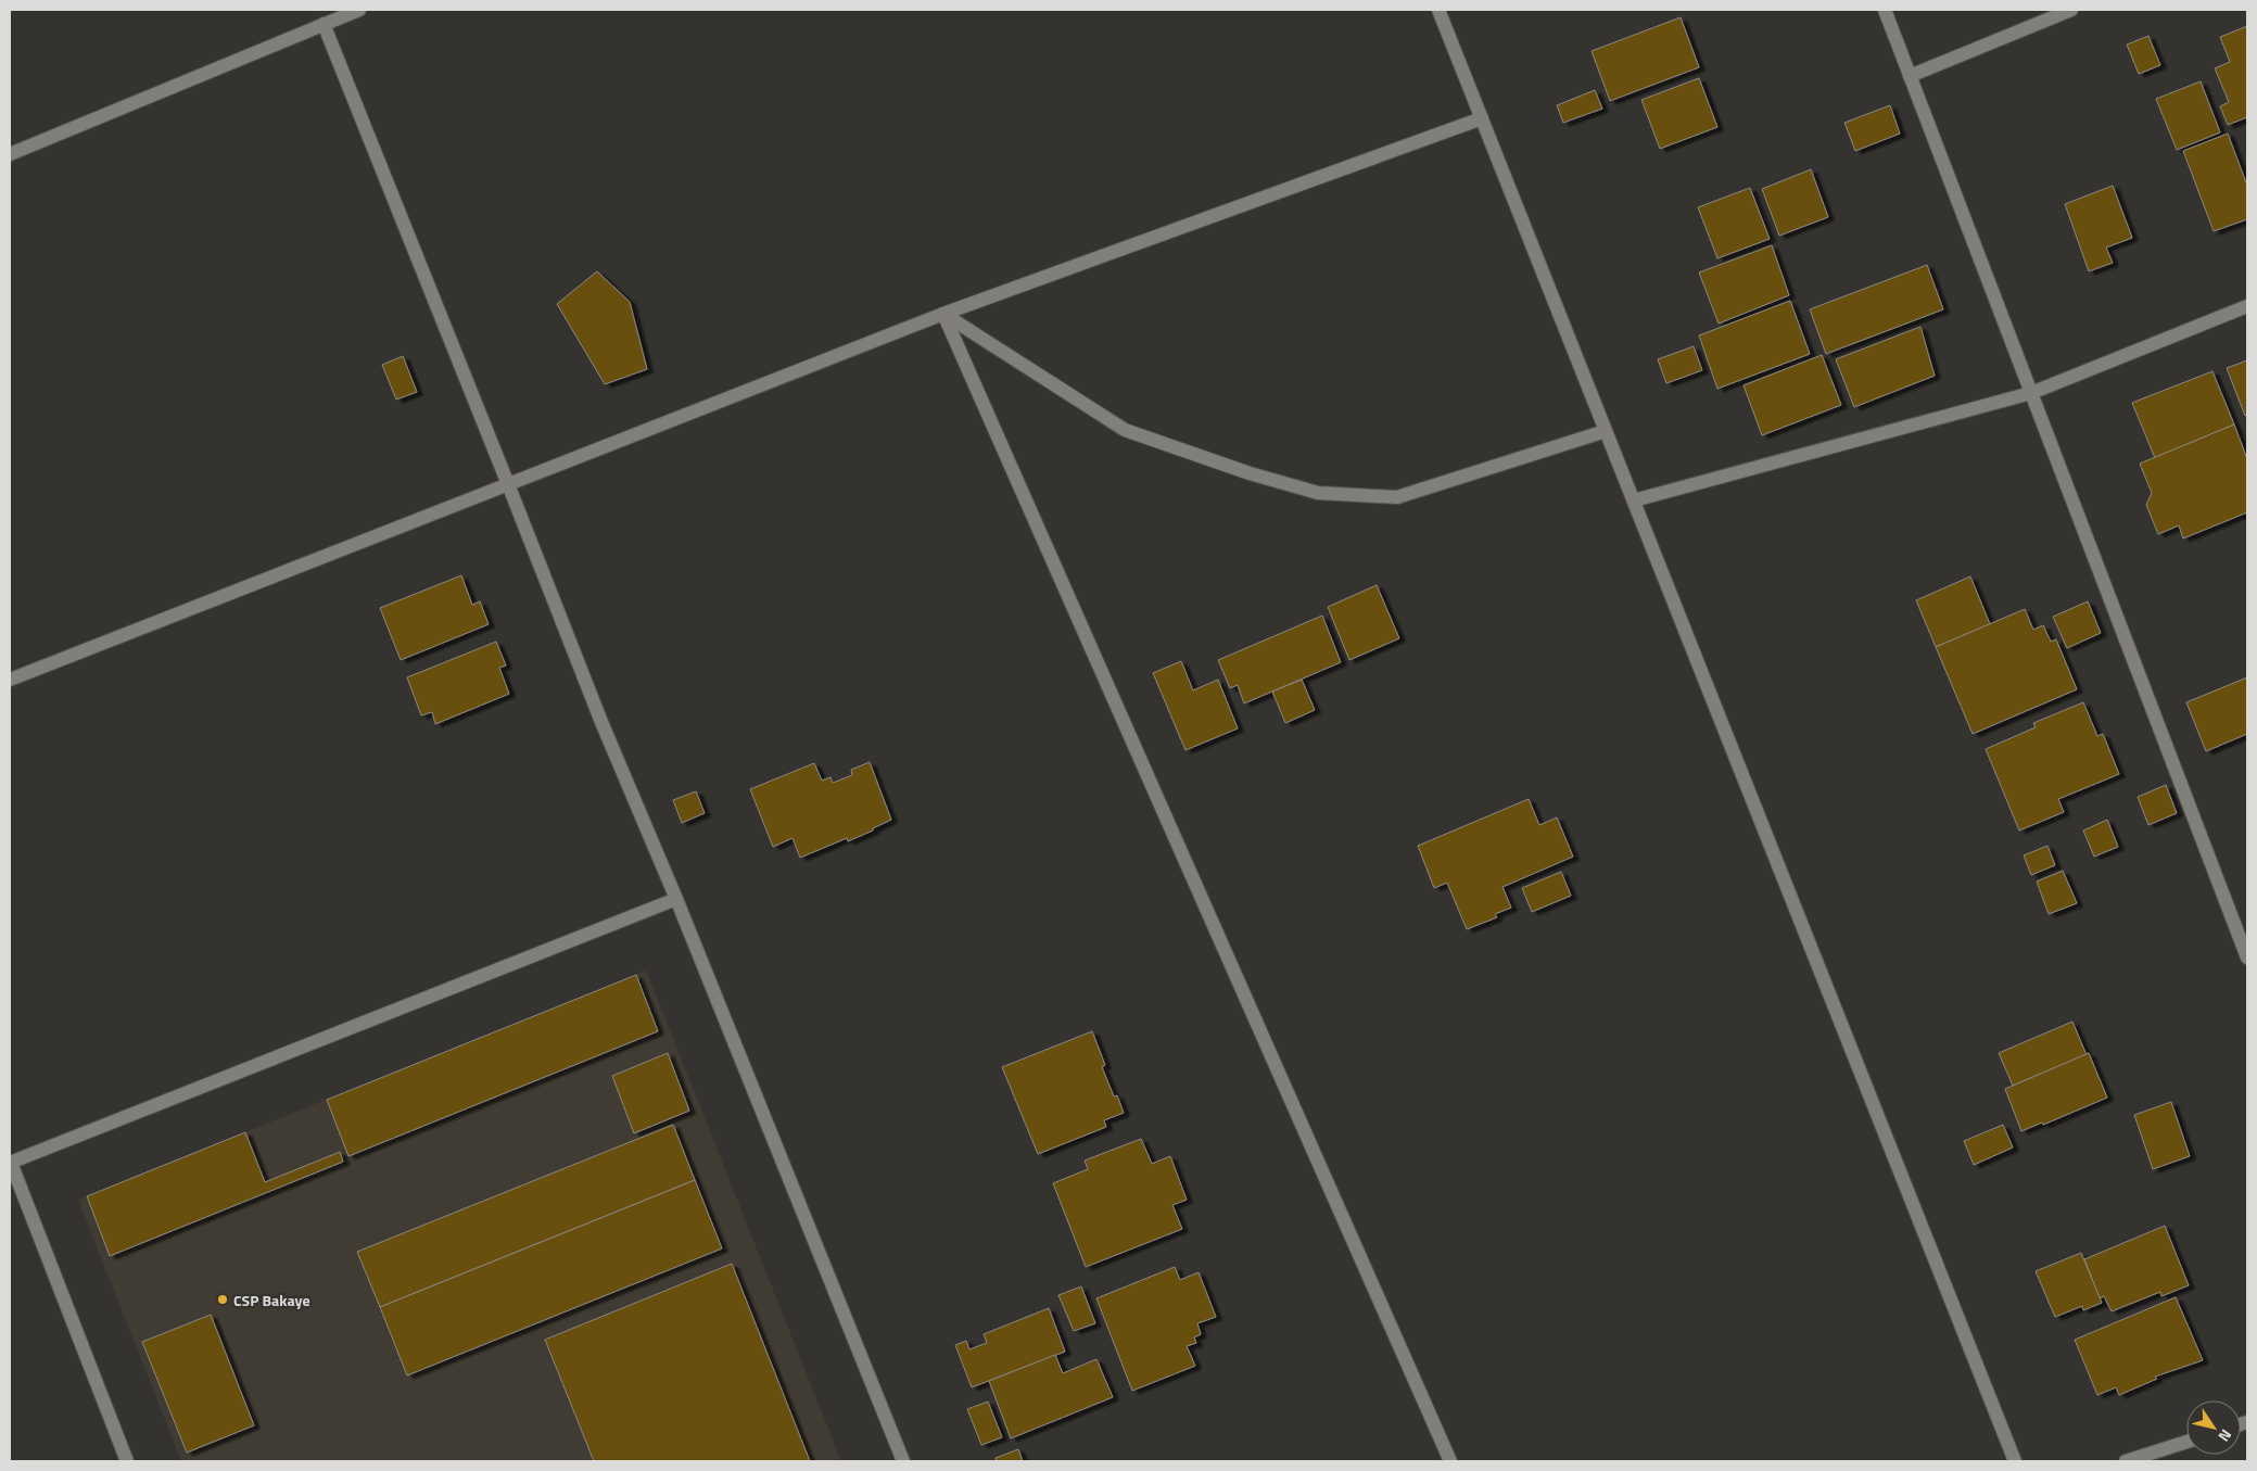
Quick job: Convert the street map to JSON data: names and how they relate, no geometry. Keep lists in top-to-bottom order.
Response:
{
  "places": ["CSP Bakaye"],
  "north": "bottom right"
}
